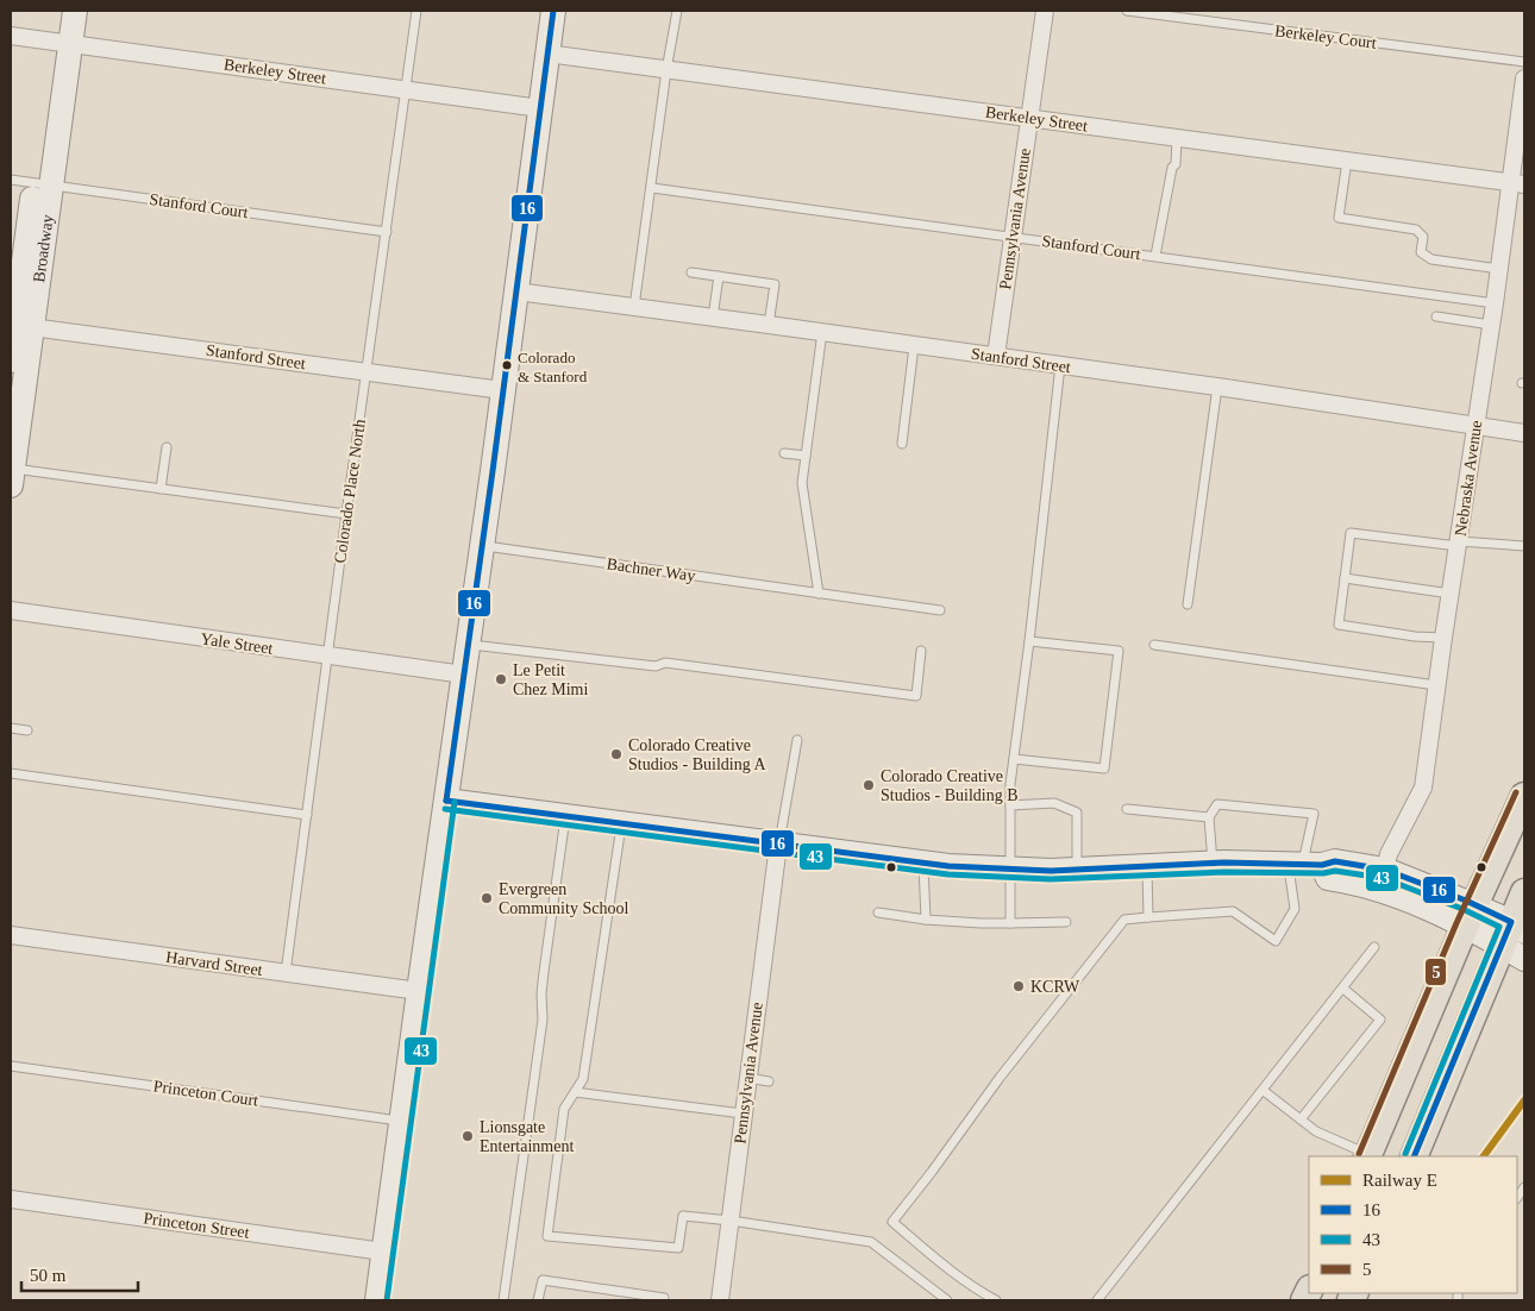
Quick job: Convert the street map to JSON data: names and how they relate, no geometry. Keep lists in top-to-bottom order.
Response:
{
  "streets": {
    "street": [
      "Berkeley Street",
      "Pennsylvania Avenue",
      "Broadway",
      "Stanford Street",
      "Nebraska Avenue",
      "Yale Street",
      "Harvard Street",
      "Princeton Street"
    ],
    "lane": [
      "Berkeley Court",
      "Stanford Court",
      "Colorado Place North",
      "Bachner Way",
      "Princeton Court"
    ]
  },
  "crossings": [
    ["Berkeley Street", "Pennsylvania Avenue"],
    ["Berkeley Street", "Broadway"],
    ["Berkeley Street", "Nebraska Avenue"],
    ["Berkeley Street", "Colorado Place North"],
    ["Stanford Court", "Pennsylvania Avenue"],
    ["Stanford Court", "Broadway"],
    ["Stanford Court", "Nebraska Avenue"],
    ["Stanford Court", "Colorado Place North"],
    ["Pennsylvania Avenue", "Stanford Street"],
    ["Broadway", "Stanford Street"],
    ["Stanford Street", "Nebraska Avenue"],
    ["Stanford Street", "Colorado Place North"],
    ["Colorado Place North", "Yale Street"],
    ["Colorado Place North", "Harvard Street"]
  ],
  "places": [
    "Colorado & Stanford",
    "Le Petit Chez Mimi",
    "Colorado Creative Studios - Building A",
    "Colorado Creative Studios - Building B",
    "Evergreen Community School",
    "KCRW",
    "Lionsgate Entertainment"
  ],
  "lines": [
    "transit line 16",
    "transit line 5",
    "transit line 43",
    "rail line E"
  ],
  "legend": [
    "Railway E",
    "16",
    "43",
    "5"
  ],
  "scale_bar": "50 m"
}
